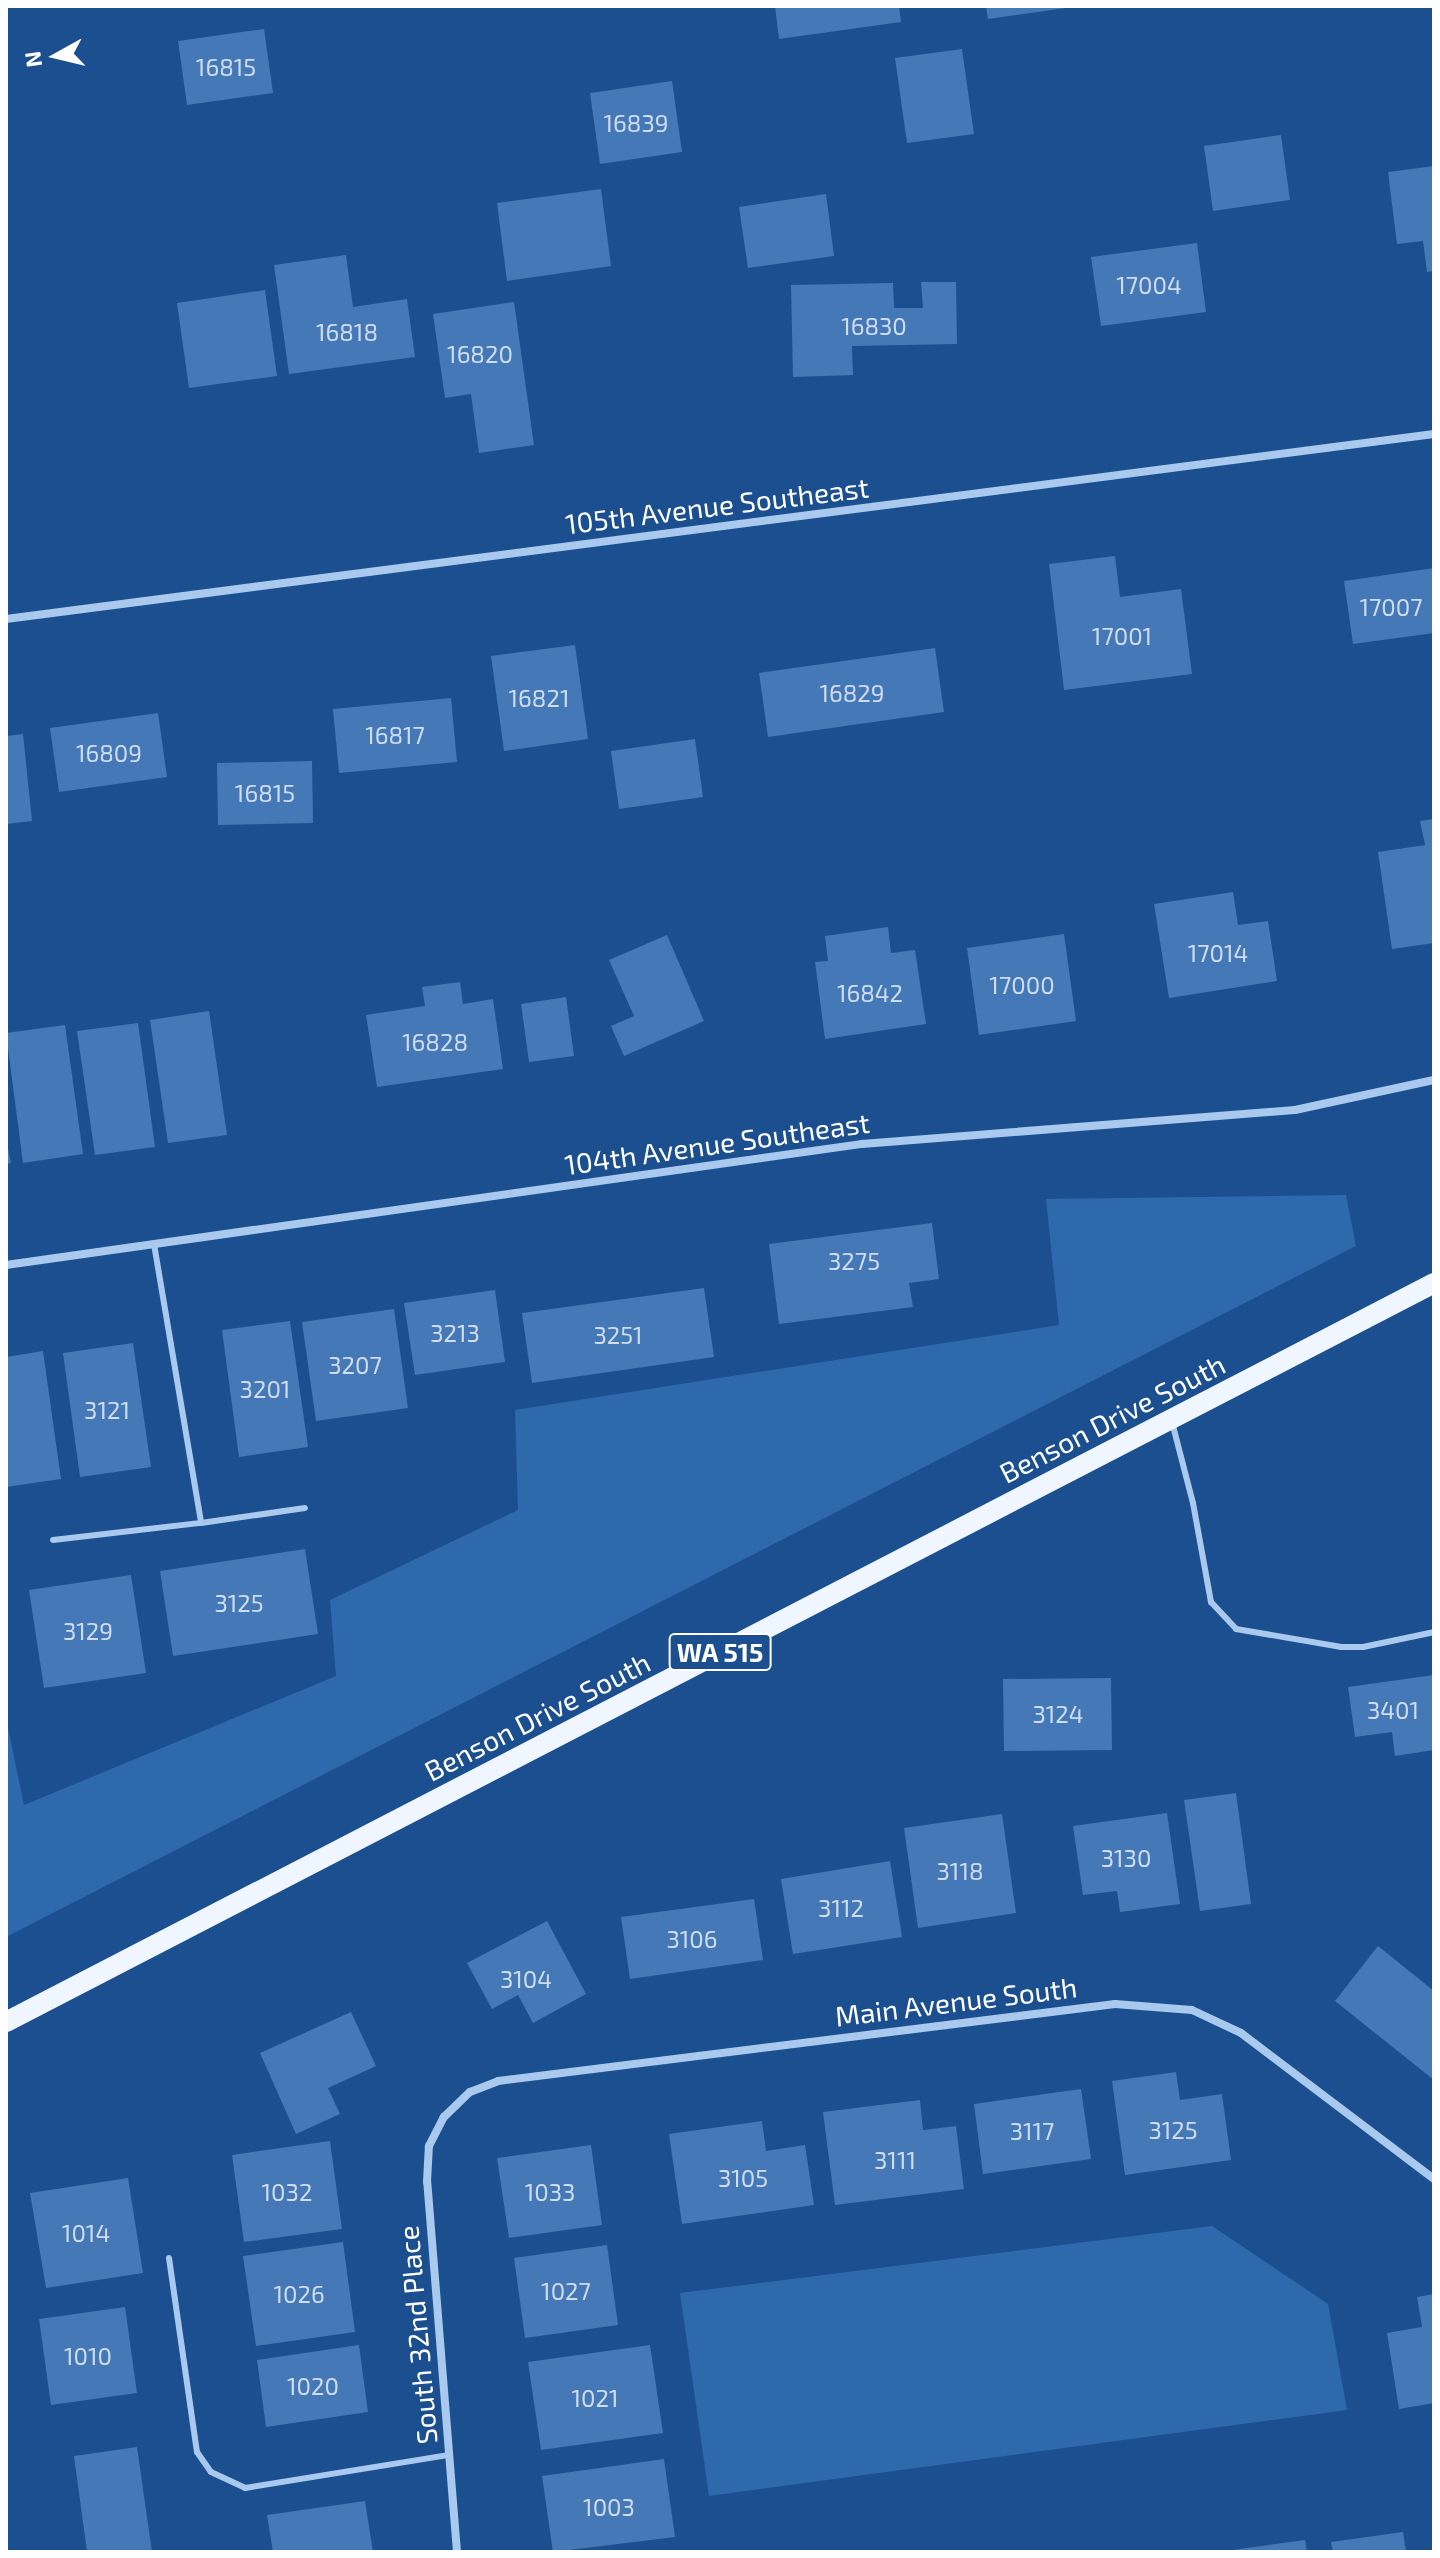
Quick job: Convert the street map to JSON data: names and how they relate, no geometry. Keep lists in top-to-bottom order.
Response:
{
  "streets": {
    "main road": ["Benson Drive South", "WA 515"],
    "street": [
      "105th Avenue Southeast",
      "104th Avenue Southeast",
      "Main Avenue South",
      "South 32nd Place"
    ]
  },
  "crossings": [
    ["Main Avenue South", "South 32nd Place"]
  ],
  "house_numbers": [
    "16815",
    "16839",
    "17004",
    "16830",
    "16818",
    "16820",
    "17007",
    "17001",
    "16829",
    "16821",
    "16817",
    "16809",
    "16815",
    "17014",
    "17000",
    "16842",
    "16828",
    "3275",
    "3213",
    "3251",
    "3207",
    "3201",
    "3121",
    "3125",
    "3129",
    "3401",
    "3124",
    "3130",
    "3118",
    "3112",
    "3106",
    "3104",
    "3125",
    "3117",
    "3111",
    "3105",
    "1032",
    "1033",
    "1014",
    "1027",
    "1026",
    "1010",
    "1020",
    "1021",
    "1003"
  ],
  "north": "left"
}
